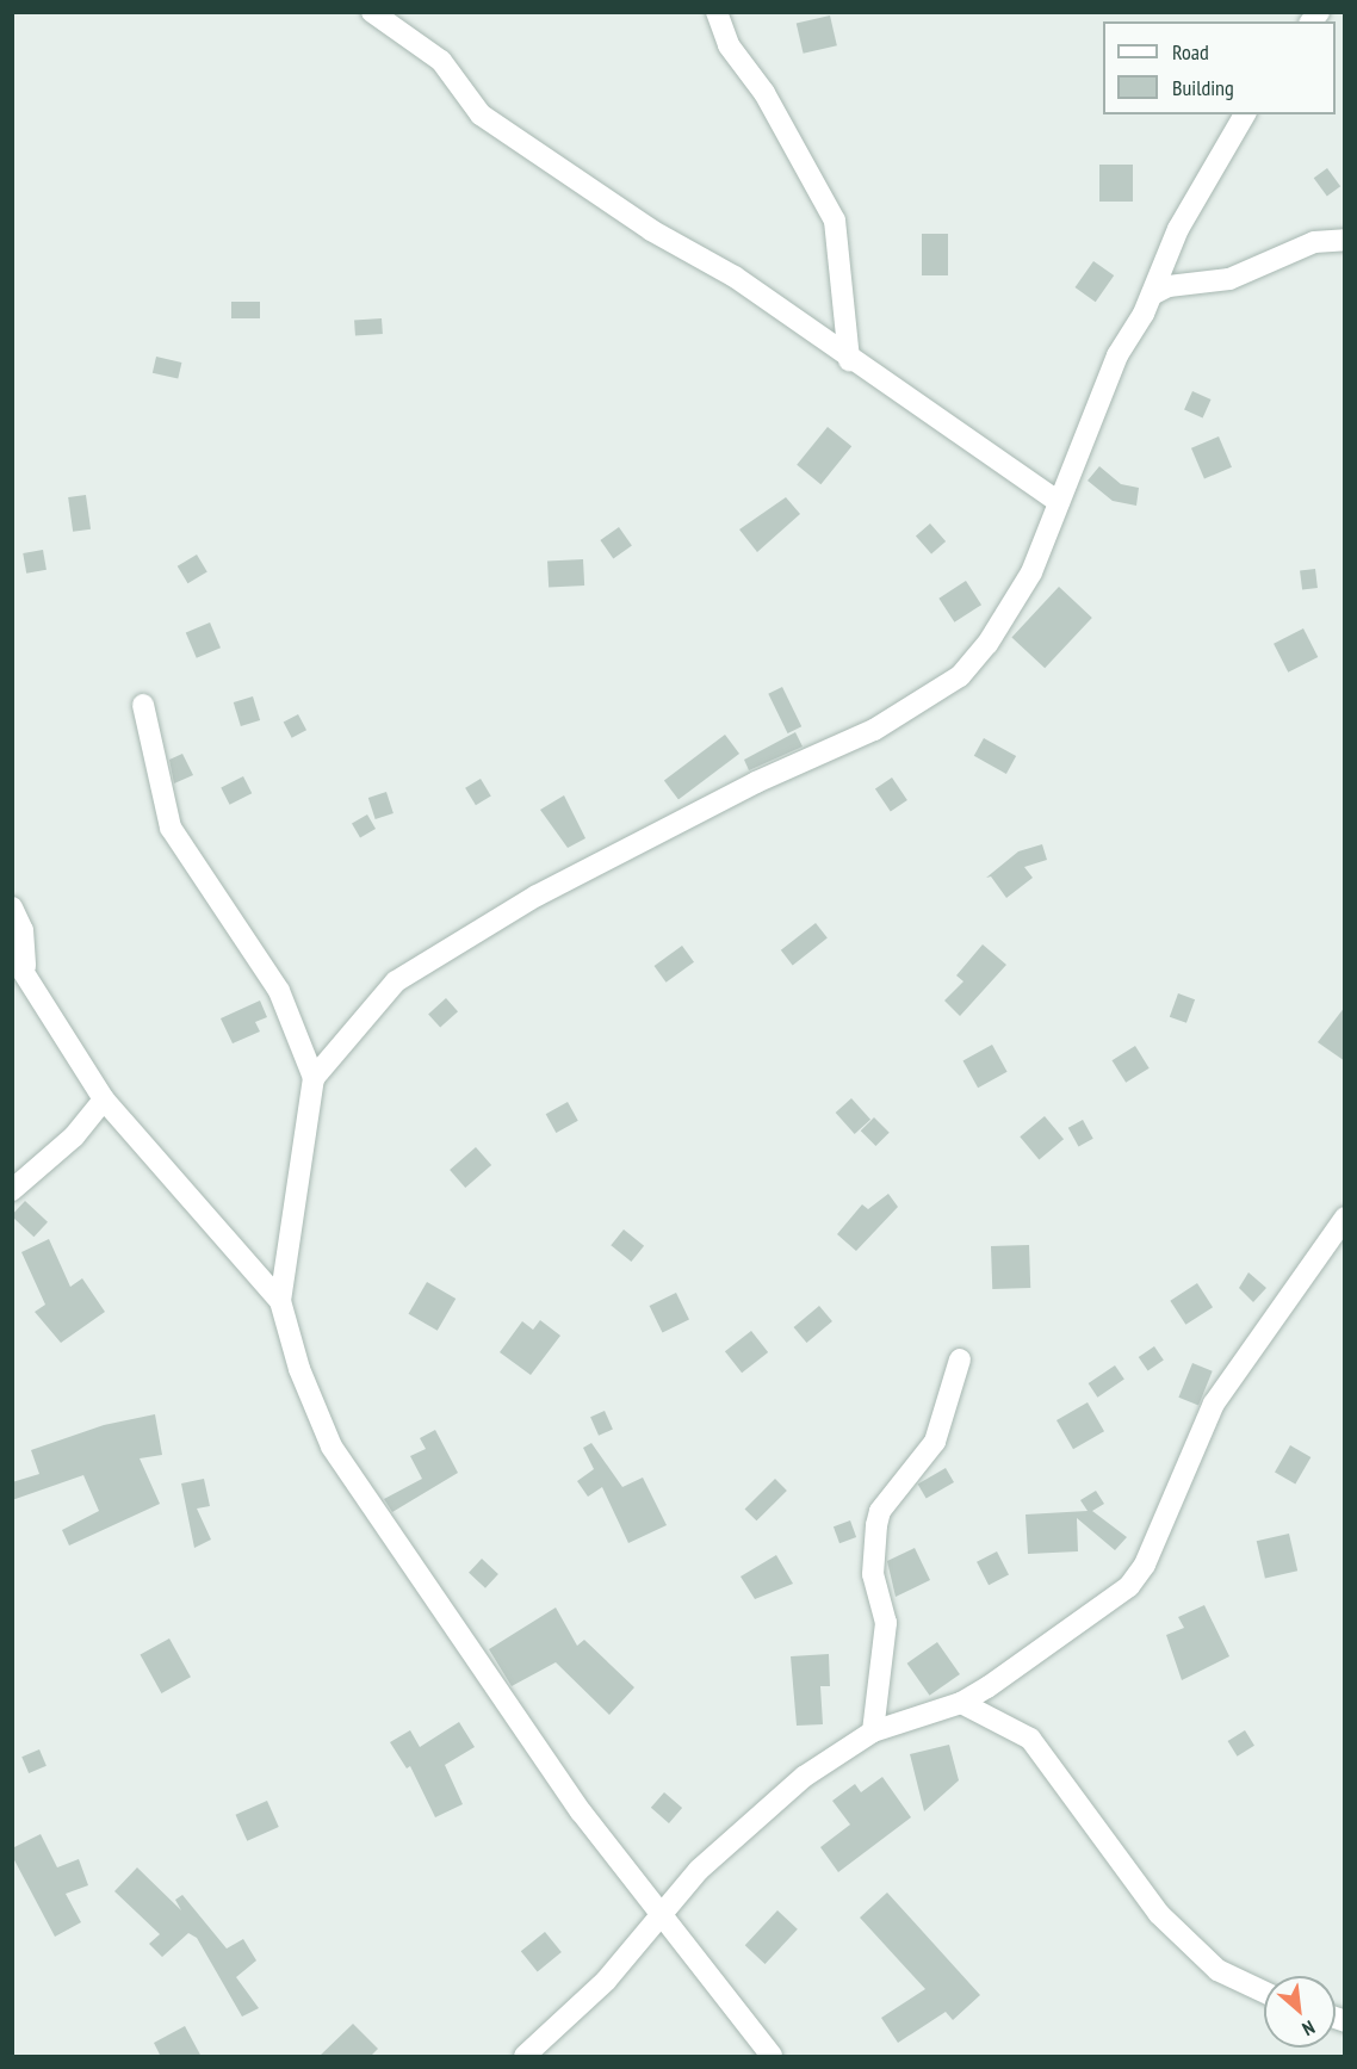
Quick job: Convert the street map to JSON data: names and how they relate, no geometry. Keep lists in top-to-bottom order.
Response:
{
  "legend": ["Road", "Building"],
  "north": "bottom right"
}
